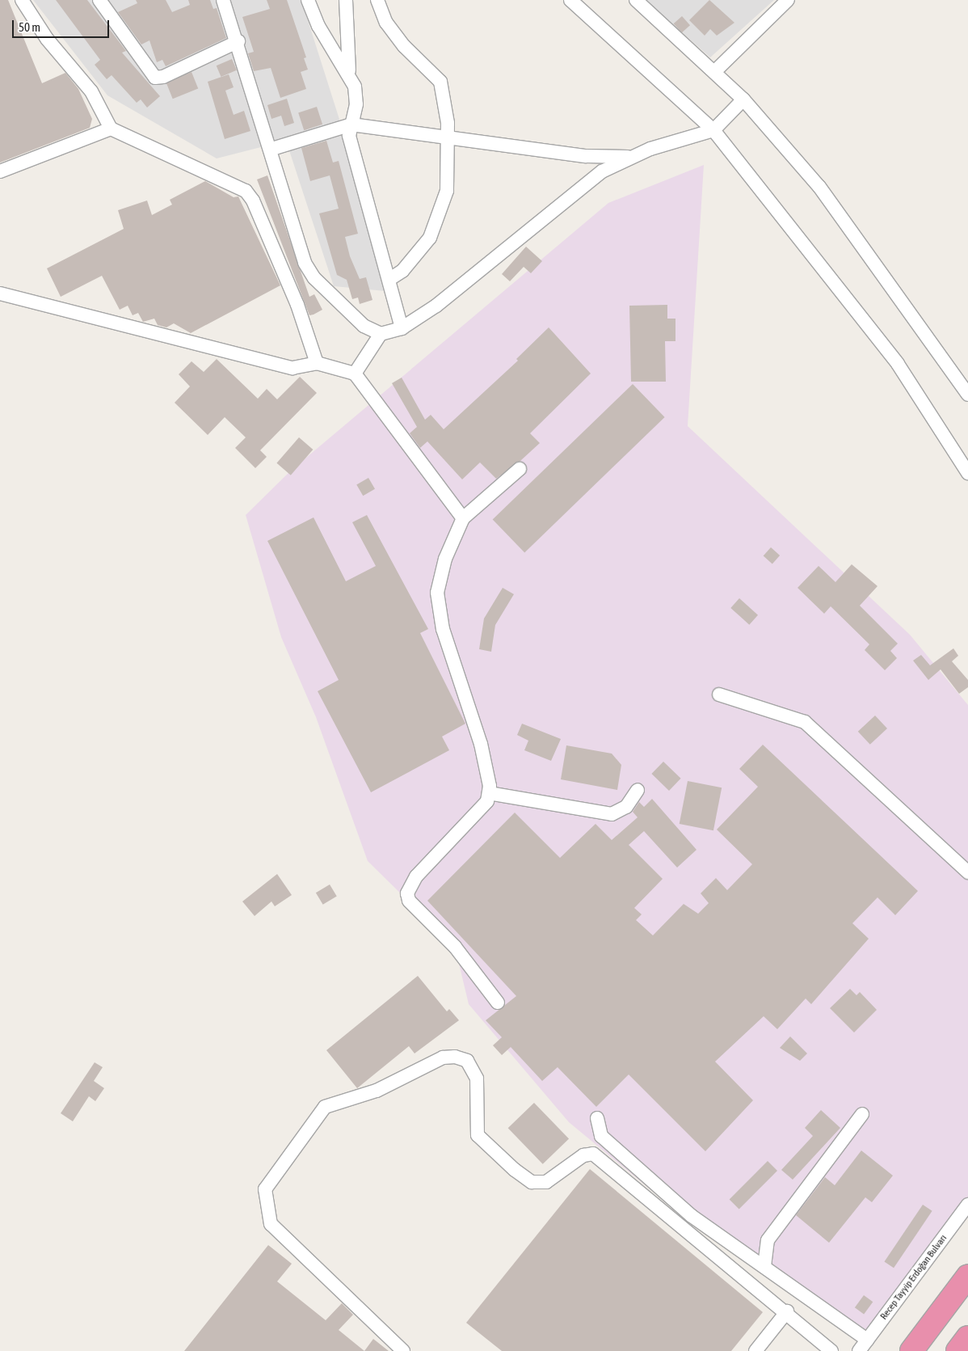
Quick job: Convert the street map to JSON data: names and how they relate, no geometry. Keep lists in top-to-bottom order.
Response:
{
  "streets": {
    "street": ["Recep Tayyip Erdoğan Bulvarı"]
  },
  "scale_bar": "50 m"
}
